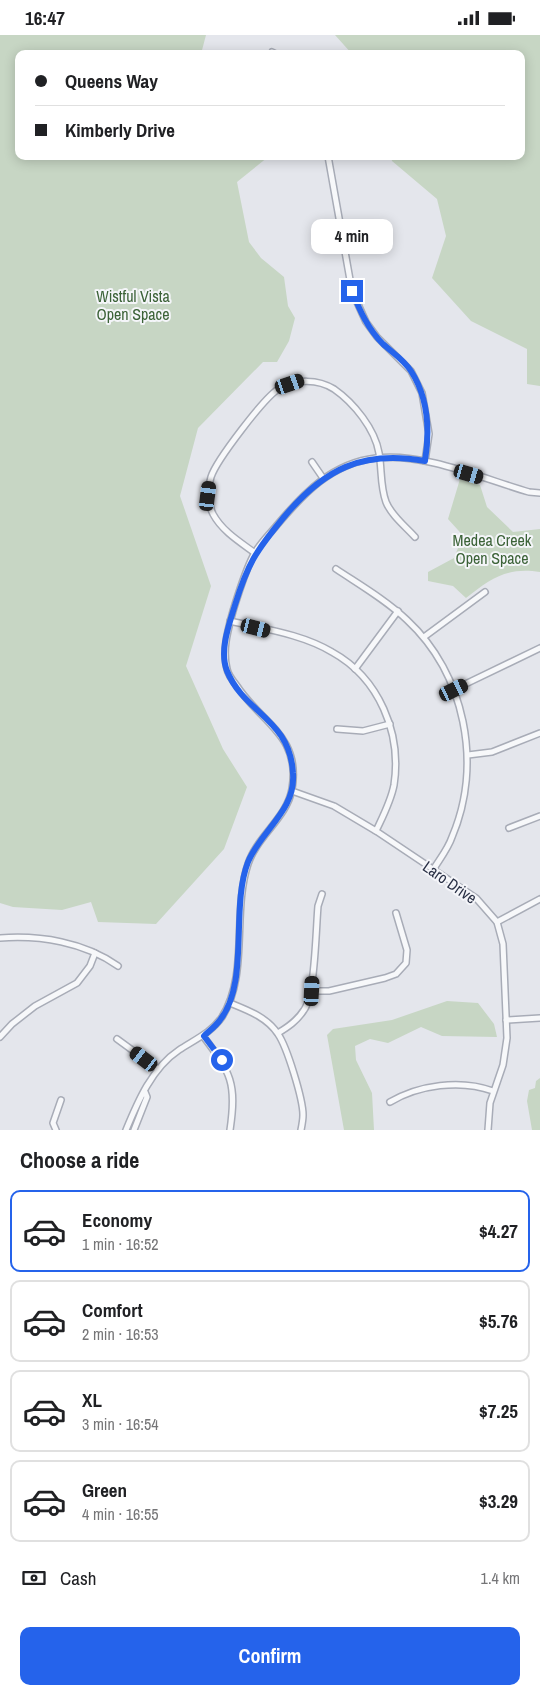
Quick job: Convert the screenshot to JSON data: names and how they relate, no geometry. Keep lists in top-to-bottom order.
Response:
{
  "streets": {
    "street": ["Laro Drive"]
  },
  "parks": ["Wistful Vista Open Space", "Medea Creek Open Space"],
  "page": {
    "status": "16:47",
    "banner": ["Queens Way", "Kimberly Drive"],
    "bubble": "4 min",
    "heading": "Choose a ride",
    "list": [
      {
        "name": "Economy",
        "note": "1 min · 16:52",
        "value": "$4.27"
      },
      {
        "name": "Comfort",
        "note": "2 min · 16:53",
        "value": "$5.76"
      },
      {
        "name": "XL",
        "note": "3 min · 16:54",
        "value": "$7.25"
      },
      {
        "name": "Green",
        "note": "4 min · 16:55",
        "value": "$3.29"
      }
    ],
    "pay": ["Cash", "1.4 km"],
    "buttons": "Confirm"
  }
}
